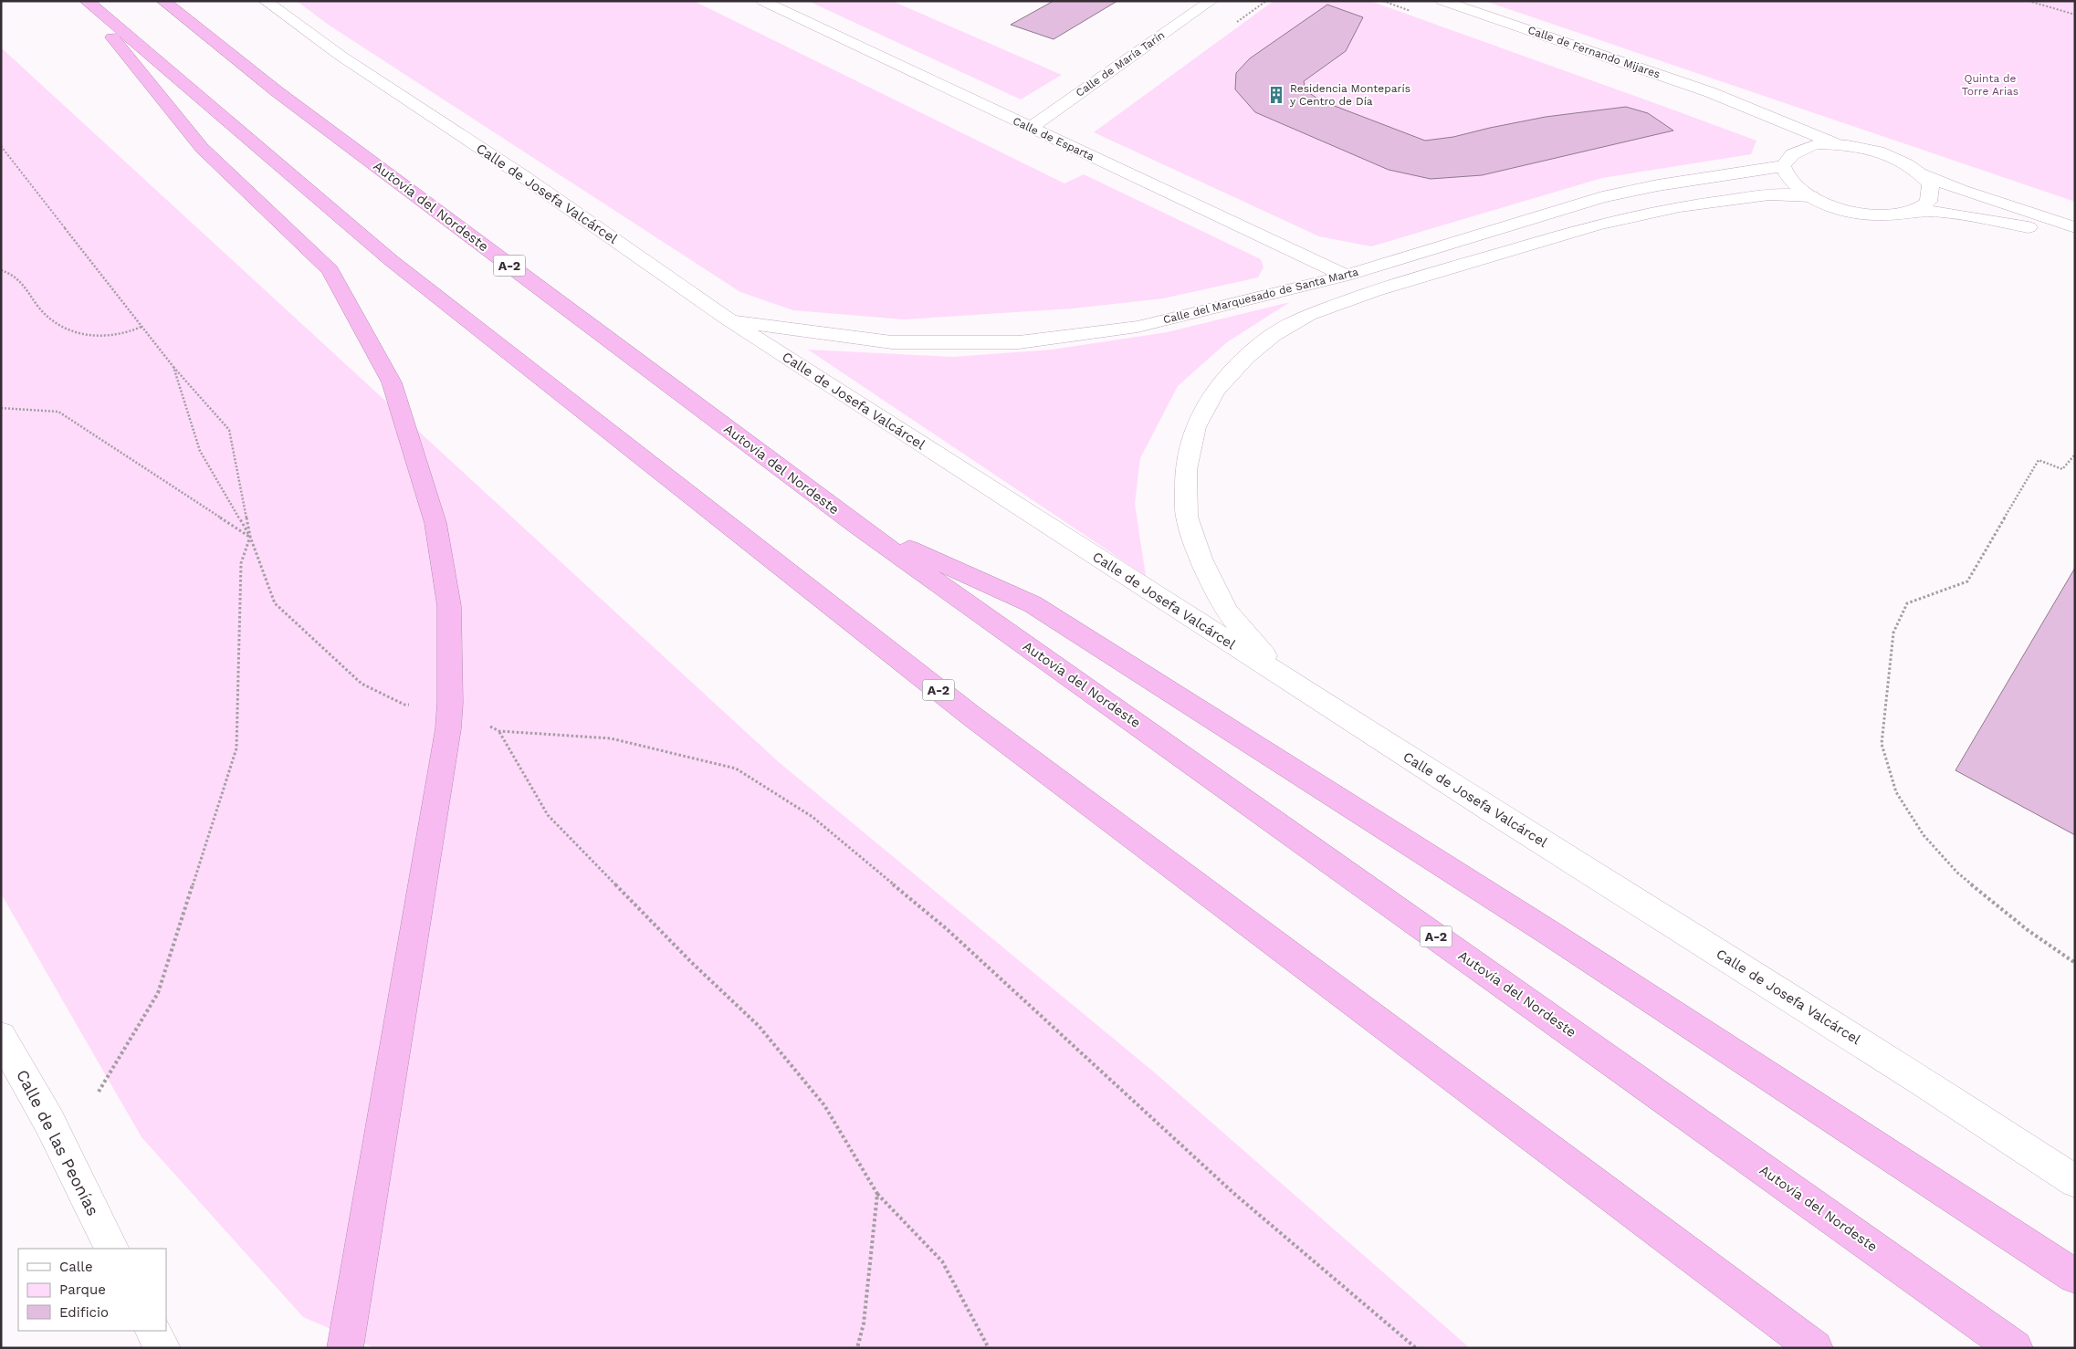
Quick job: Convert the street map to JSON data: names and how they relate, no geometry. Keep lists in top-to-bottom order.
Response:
{
  "streets": {
    "highway": ["Autovía del Nordeste", "A-2"],
    "street": [
      "Calle de Fernando Mijares",
      "Calle de María Tarín",
      "Calle de Esparta",
      "Calle de Josefa Valcárcel",
      "Calle del Marquesado de Santa Marta",
      "Calle de las Peonías"
    ]
  },
  "crossings": [
    ["Calle de María Tarín", "Calle de Esparta"],
    ["Calle de Esparta", "Calle del Marquesado de Santa Marta"],
    ["Calle de Josefa Valcárcel", "Calle del Marquesado de Santa Marta"]
  ],
  "parks": ["Quinta de Torre Arias"],
  "places": {
    "building": ["Residencia Monteparís y Centro de Día"]
  },
  "legend": ["Calle", "Parque", "Edificio"]
}
